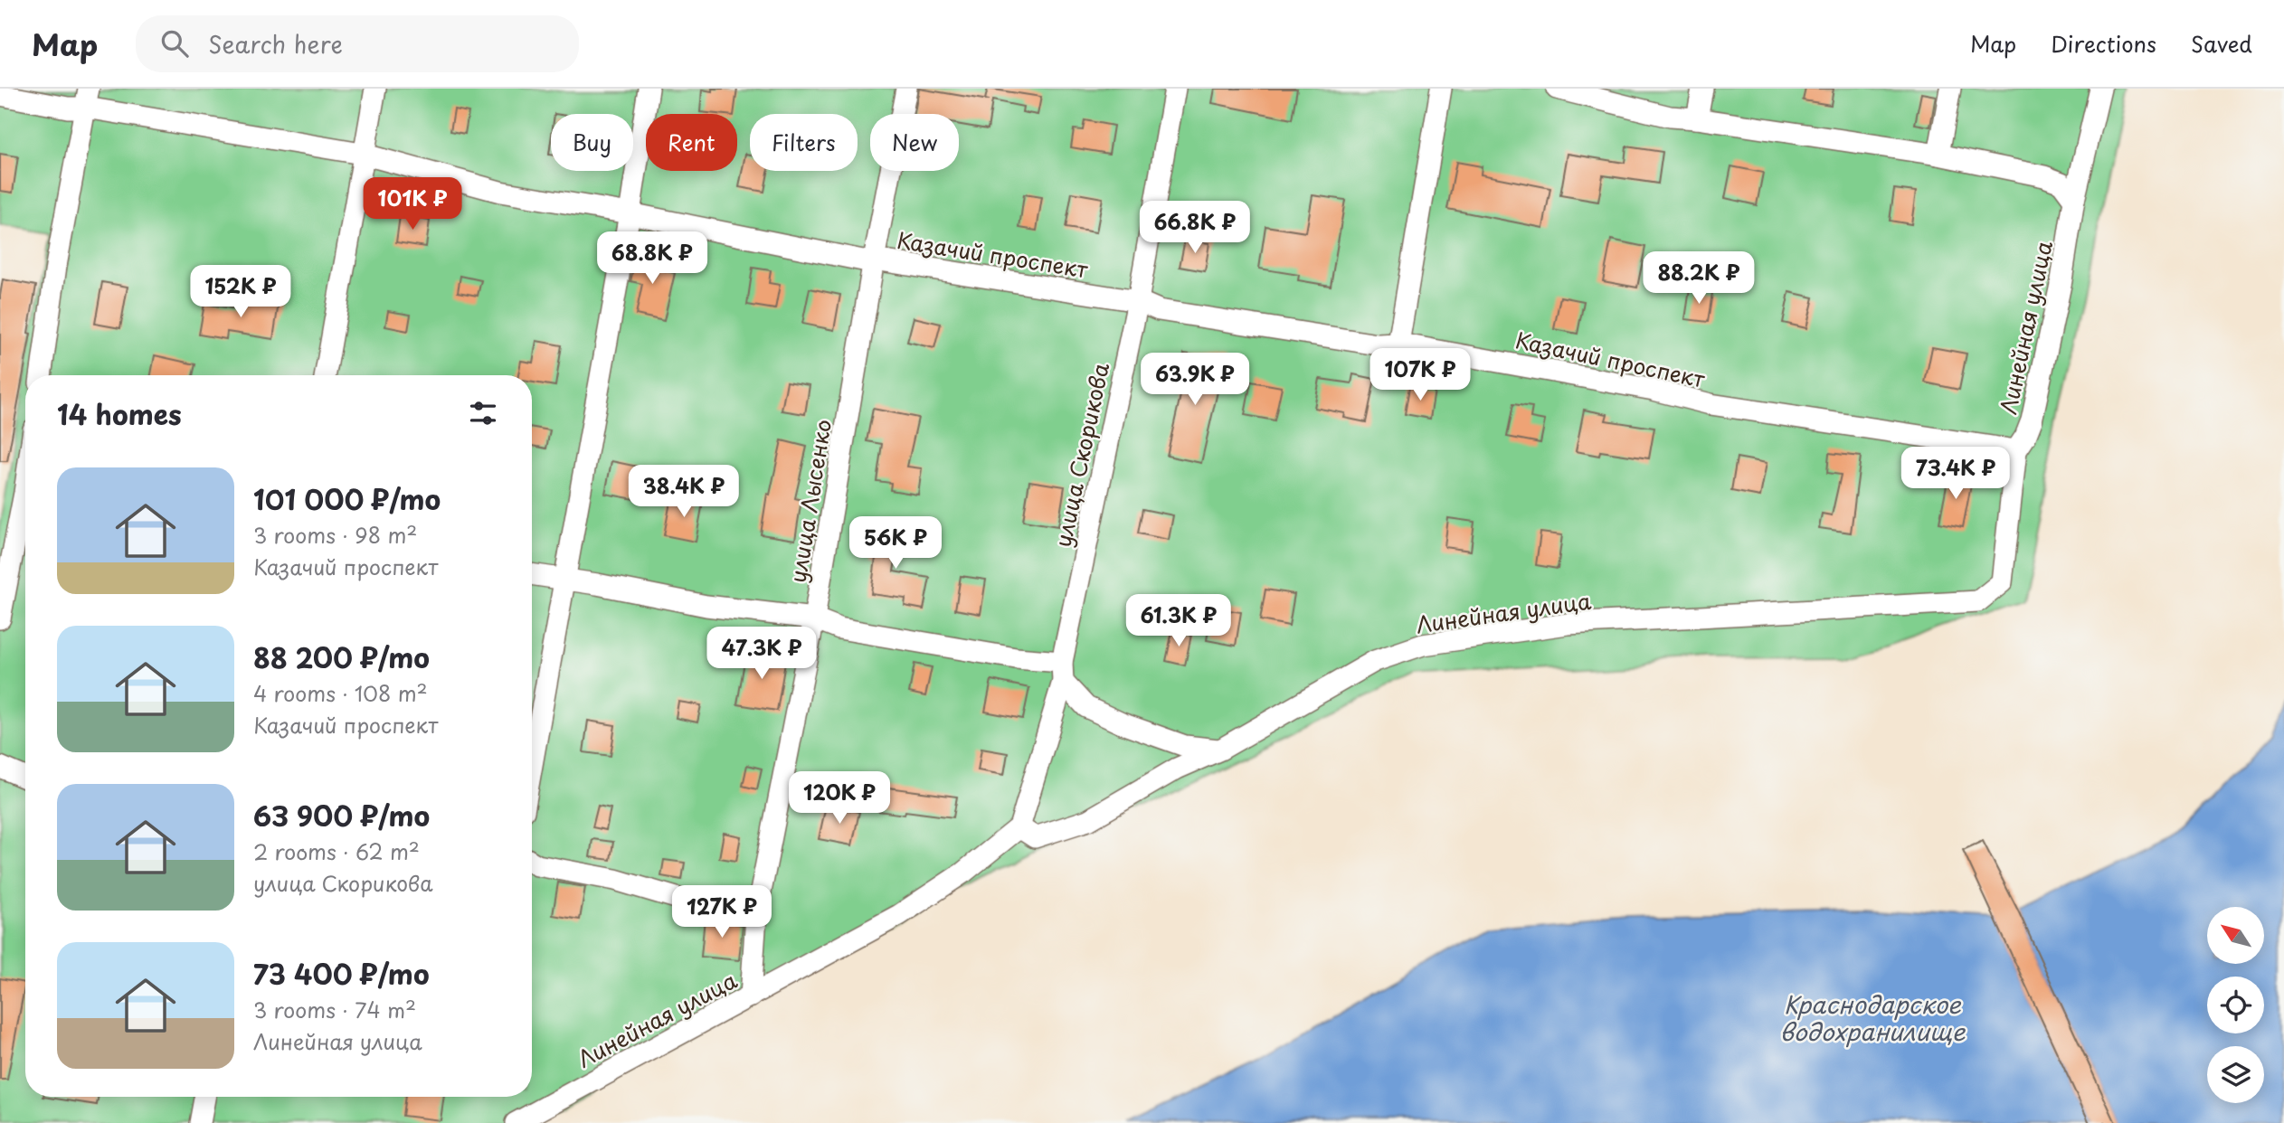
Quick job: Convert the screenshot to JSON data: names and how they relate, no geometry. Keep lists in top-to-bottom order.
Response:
{
  "streets": {
    "street": [
      "Казачий проспект",
      "Линейная улица",
      "улица Скорикова",
      "улица Лысенко"
    ]
  },
  "crossings": [
    ["Казачий проспект", "Линейная улица"],
    ["Казачий проспект", "улица Скорикова"],
    ["Казачий проспект", "улица Лысенко"],
    ["Линейная улица", "улица Скорикова"],
    ["Линейная улица", "улица Лысенко"]
  ],
  "water": ["Краснодарское водохранилище"],
  "north": "top left",
  "page": {
    "header": "Map",
    "search": "Search here",
    "nav": ["Map", "Directions", "Saved"],
    "chip": [
      "Buy",
      "Rent",
      "Filters",
      "New"
    ],
    "price": [
      "101K ₽",
      "66.8K ₽",
      "68.8K ₽",
      "88.2K ₽",
      "152K ₽",
      "107K ₽",
      "63.9K ₽",
      "73.4K ₽",
      "38.4K ₽",
      "56K ₽",
      "61.3K ₽",
      "47.3K ₽",
      "120K ₽",
      "127K ₽"
    ],
    "heading": "14 homes",
    "list": [
      {
        "name": "101 000 ₽/mo",
        "note": "3 rooms · 98 m² · Казачий проспект"
      },
      {
        "name": "88 200 ₽/mo",
        "note": "4 rooms · 108 m² · Казачий проспект"
      },
      {
        "name": "63 900 ₽/mo",
        "note": "2 rooms · 62 m² · улица Скорикова"
      },
      {
        "name": "73 400 ₽/mo",
        "note": "3 rooms · 74 m² · Линейная улица"
      }
    ]
  }
}
